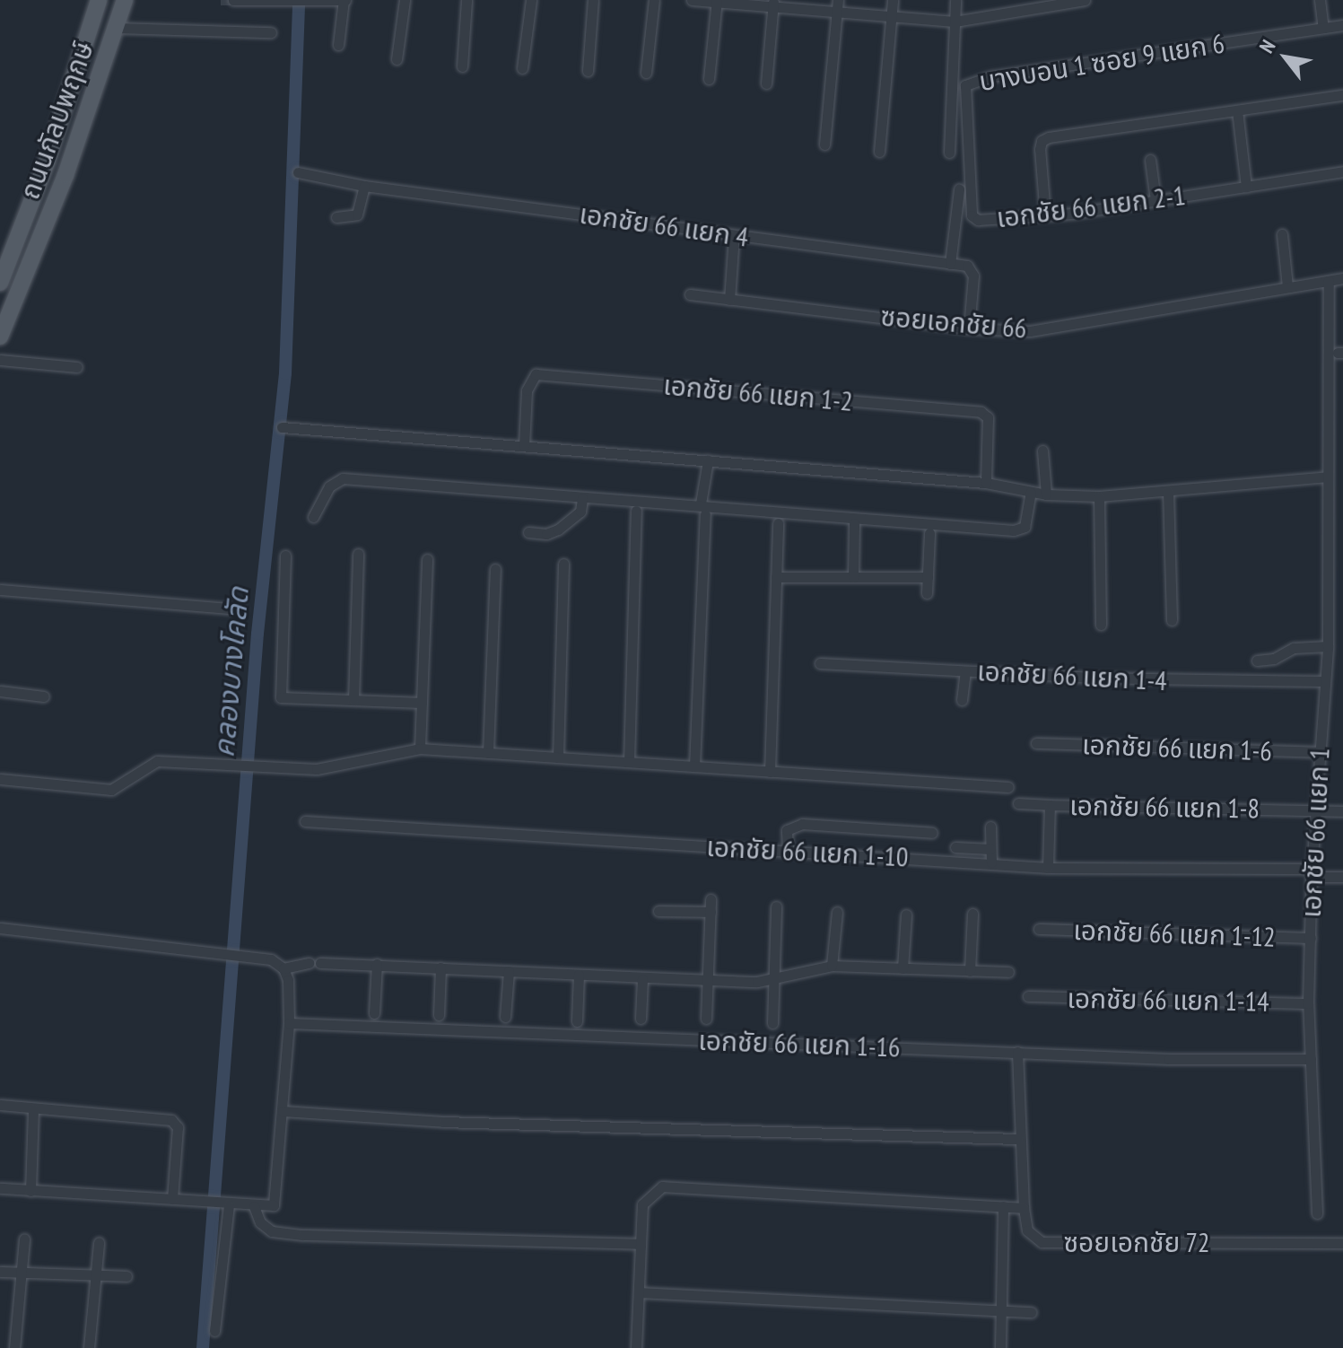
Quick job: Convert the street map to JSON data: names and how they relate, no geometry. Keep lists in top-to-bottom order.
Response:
{
  "streets": {
    "main road": ["ถนนกัลปพฤกษ์"],
    "street": [
      "บางบอน 1 ซอย 9 แยก 6",
      "เอกชัย 66 แยก 2-1",
      "เอกชัย 66 แยก 4",
      "ซอยเอกชัย 66",
      "เอกชัย 66 แยก 1-2",
      "เอกชัย 66 แยก 1-4",
      "เอกชัย 66 แยก 1-6",
      "เอกชัย 66 แยก 1-8",
      "เอกชัย 66 แยก 1",
      "เอกชัย 66 แยก 1-10",
      "เอกชัย 66 แยก 1-12",
      "เอกชัย 66 แยก 1-14",
      "เอกชัย 66 แยก 1-16",
      "ซอยเอกชัย 72"
    ]
  },
  "crossings": [
    ["บางบอน 1 ซอย 9 แยก 6", "เอกชัย 66 แยก 2-1"],
    ["ซอยเอกชัย 66", "เอกชัย 66 แยก 1"],
    ["เอกชัย 66 แยก 1-4", "เอกชัย 66 แยก 1"],
    ["เอกชัย 66 แยก 1-6", "เอกชัย 66 แยก 1"],
    ["เอกชัย 66 แยก 1-8", "เอกชัย 66 แยก 1"],
    ["เอกชัย 66 แยก 1-8", "เอกชัย 66 แยก 1-10"],
    ["เอกชัย 66 แยก 1", "เอกชัย 66 แยก 1-10"],
    ["เอกชัย 66 แยก 1", "เอกชัย 66 แยก 1-12"],
    ["เอกชัย 66 แยก 1", "เอกชัย 66 แยก 1-14"],
    ["เอกชัย 66 แยก 1", "เอกชัย 66 แยก 1-16"],
    ["เอกชัย 66 แยก 1-16", "ซอยเอกชัย 72"]
  ],
  "water": ["คลองบางโคลัด"],
  "north": "top left"
}
